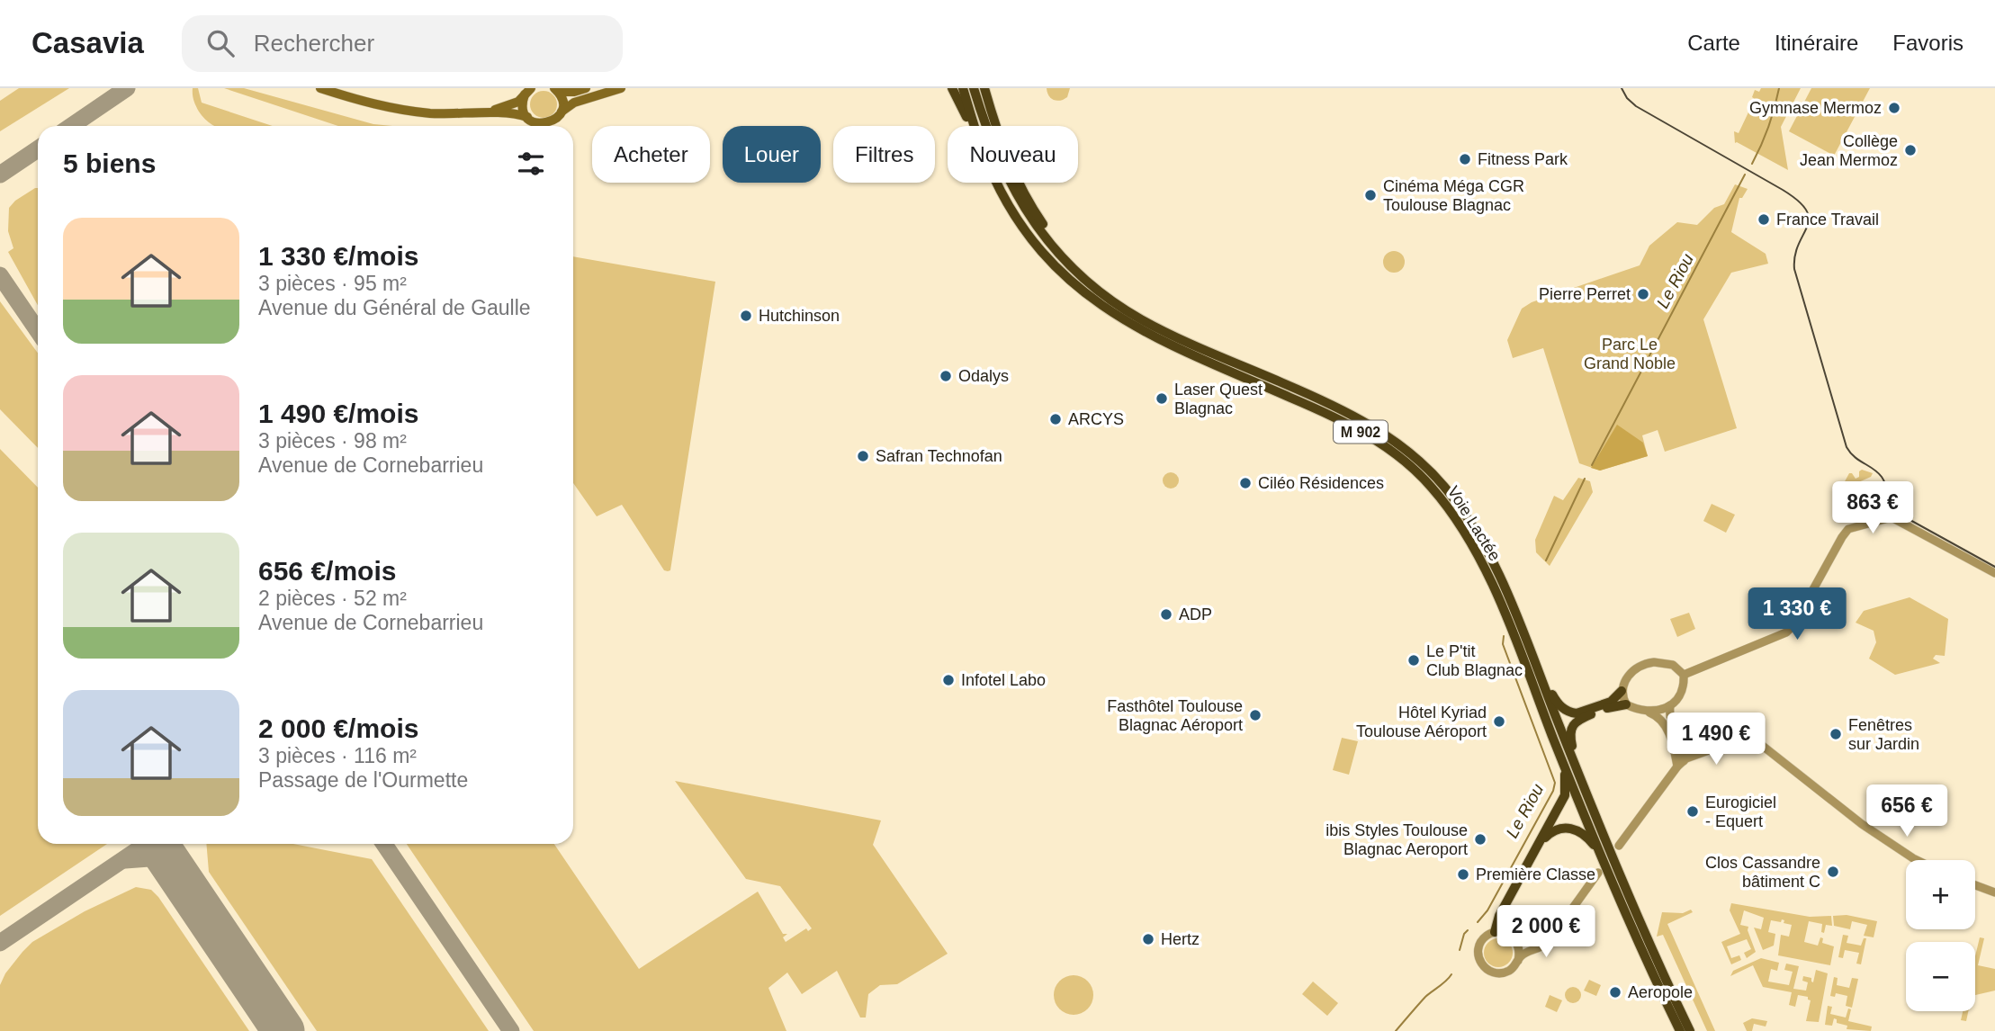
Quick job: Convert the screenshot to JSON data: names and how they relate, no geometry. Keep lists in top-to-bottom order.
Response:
{
  "streets": {
    "highway": ["M 902", "Voie Lactée"]
  },
  "water": ["Le Riou"],
  "parks": ["Parc Le Grand Noble"],
  "places": [
    "Gymnase Mermoz",
    "Collège Jean Mermoz",
    "Fitness Park",
    "Cinéma Méga CGR Toulouse Blagnac",
    "France Travail",
    "Pierre Perret",
    "Hutchinson",
    "Odalys",
    "Laser Quest Blagnac",
    "ARCYS",
    "Safran Technofan",
    "Ciléo Résidences",
    "ADP",
    "Le P'tit Club Blagnac",
    "Infotel Labo",
    "Fasthôtel Toulouse Blagnac Aéroport",
    "Hôtel Kyriad Toulouse Aéroport",
    "Fenêtres sur Jardin",
    "Eurogiciel - Equert",
    "ibis Styles Toulouse Blagnac Aeroport",
    "Clos Cassandre bâtiment C",
    "Première Classe",
    "Hertz",
    "Aeropole"
  ],
  "page": {
    "header": "Casavia",
    "search": "Rechercher",
    "nav": ["Carte", "Itinéraire", "Favoris"],
    "chip": [
      "Acheter",
      "Louer",
      "Filtres",
      "Nouveau"
    ],
    "heading": "5 biens",
    "list": [
      {
        "name": "1 330 €/mois",
        "note": "3 pièces · 95 m² · Avenue du Général de Gaulle"
      },
      {
        "name": "1 490 €/mois",
        "note": "3 pièces · 98 m² · Avenue de Cornebarrieu"
      },
      {
        "name": "656 €/mois",
        "note": "2 pièces · 52 m² · Avenue de Cornebarrieu"
      },
      {
        "name": "2 000 €/mois",
        "note": "3 pièces · 116 m² · Passage de l'Ourmette"
      }
    ],
    "price": [
      "863 €",
      "1 330 €",
      "1 490 €",
      "656 €",
      "2 000 €"
    ],
    "map_buttons": ["+", "−"]
  }
}
